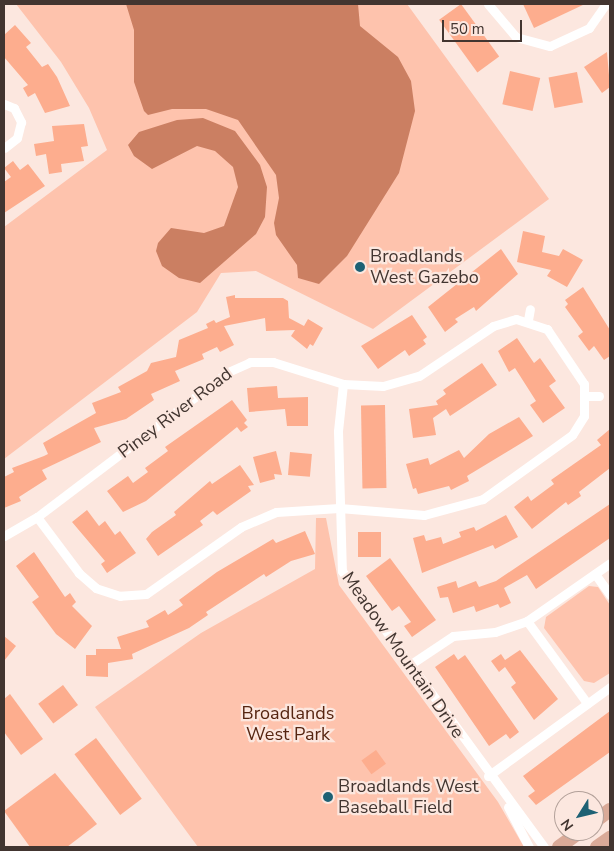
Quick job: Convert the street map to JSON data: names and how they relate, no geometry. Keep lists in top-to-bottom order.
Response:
{
  "streets": {
    "street": ["Piney River Road", "Meadow Mountain Drive"]
  },
  "crossings": [
    ["Piney River Road", "Meadow Mountain Drive"]
  ],
  "parks": ["Broadlands West Park"],
  "places": ["Broadlands West Gazebo", "Broadlands West Baseball Field"],
  "scale_bar": "50 m",
  "north": "bottom left"
}
